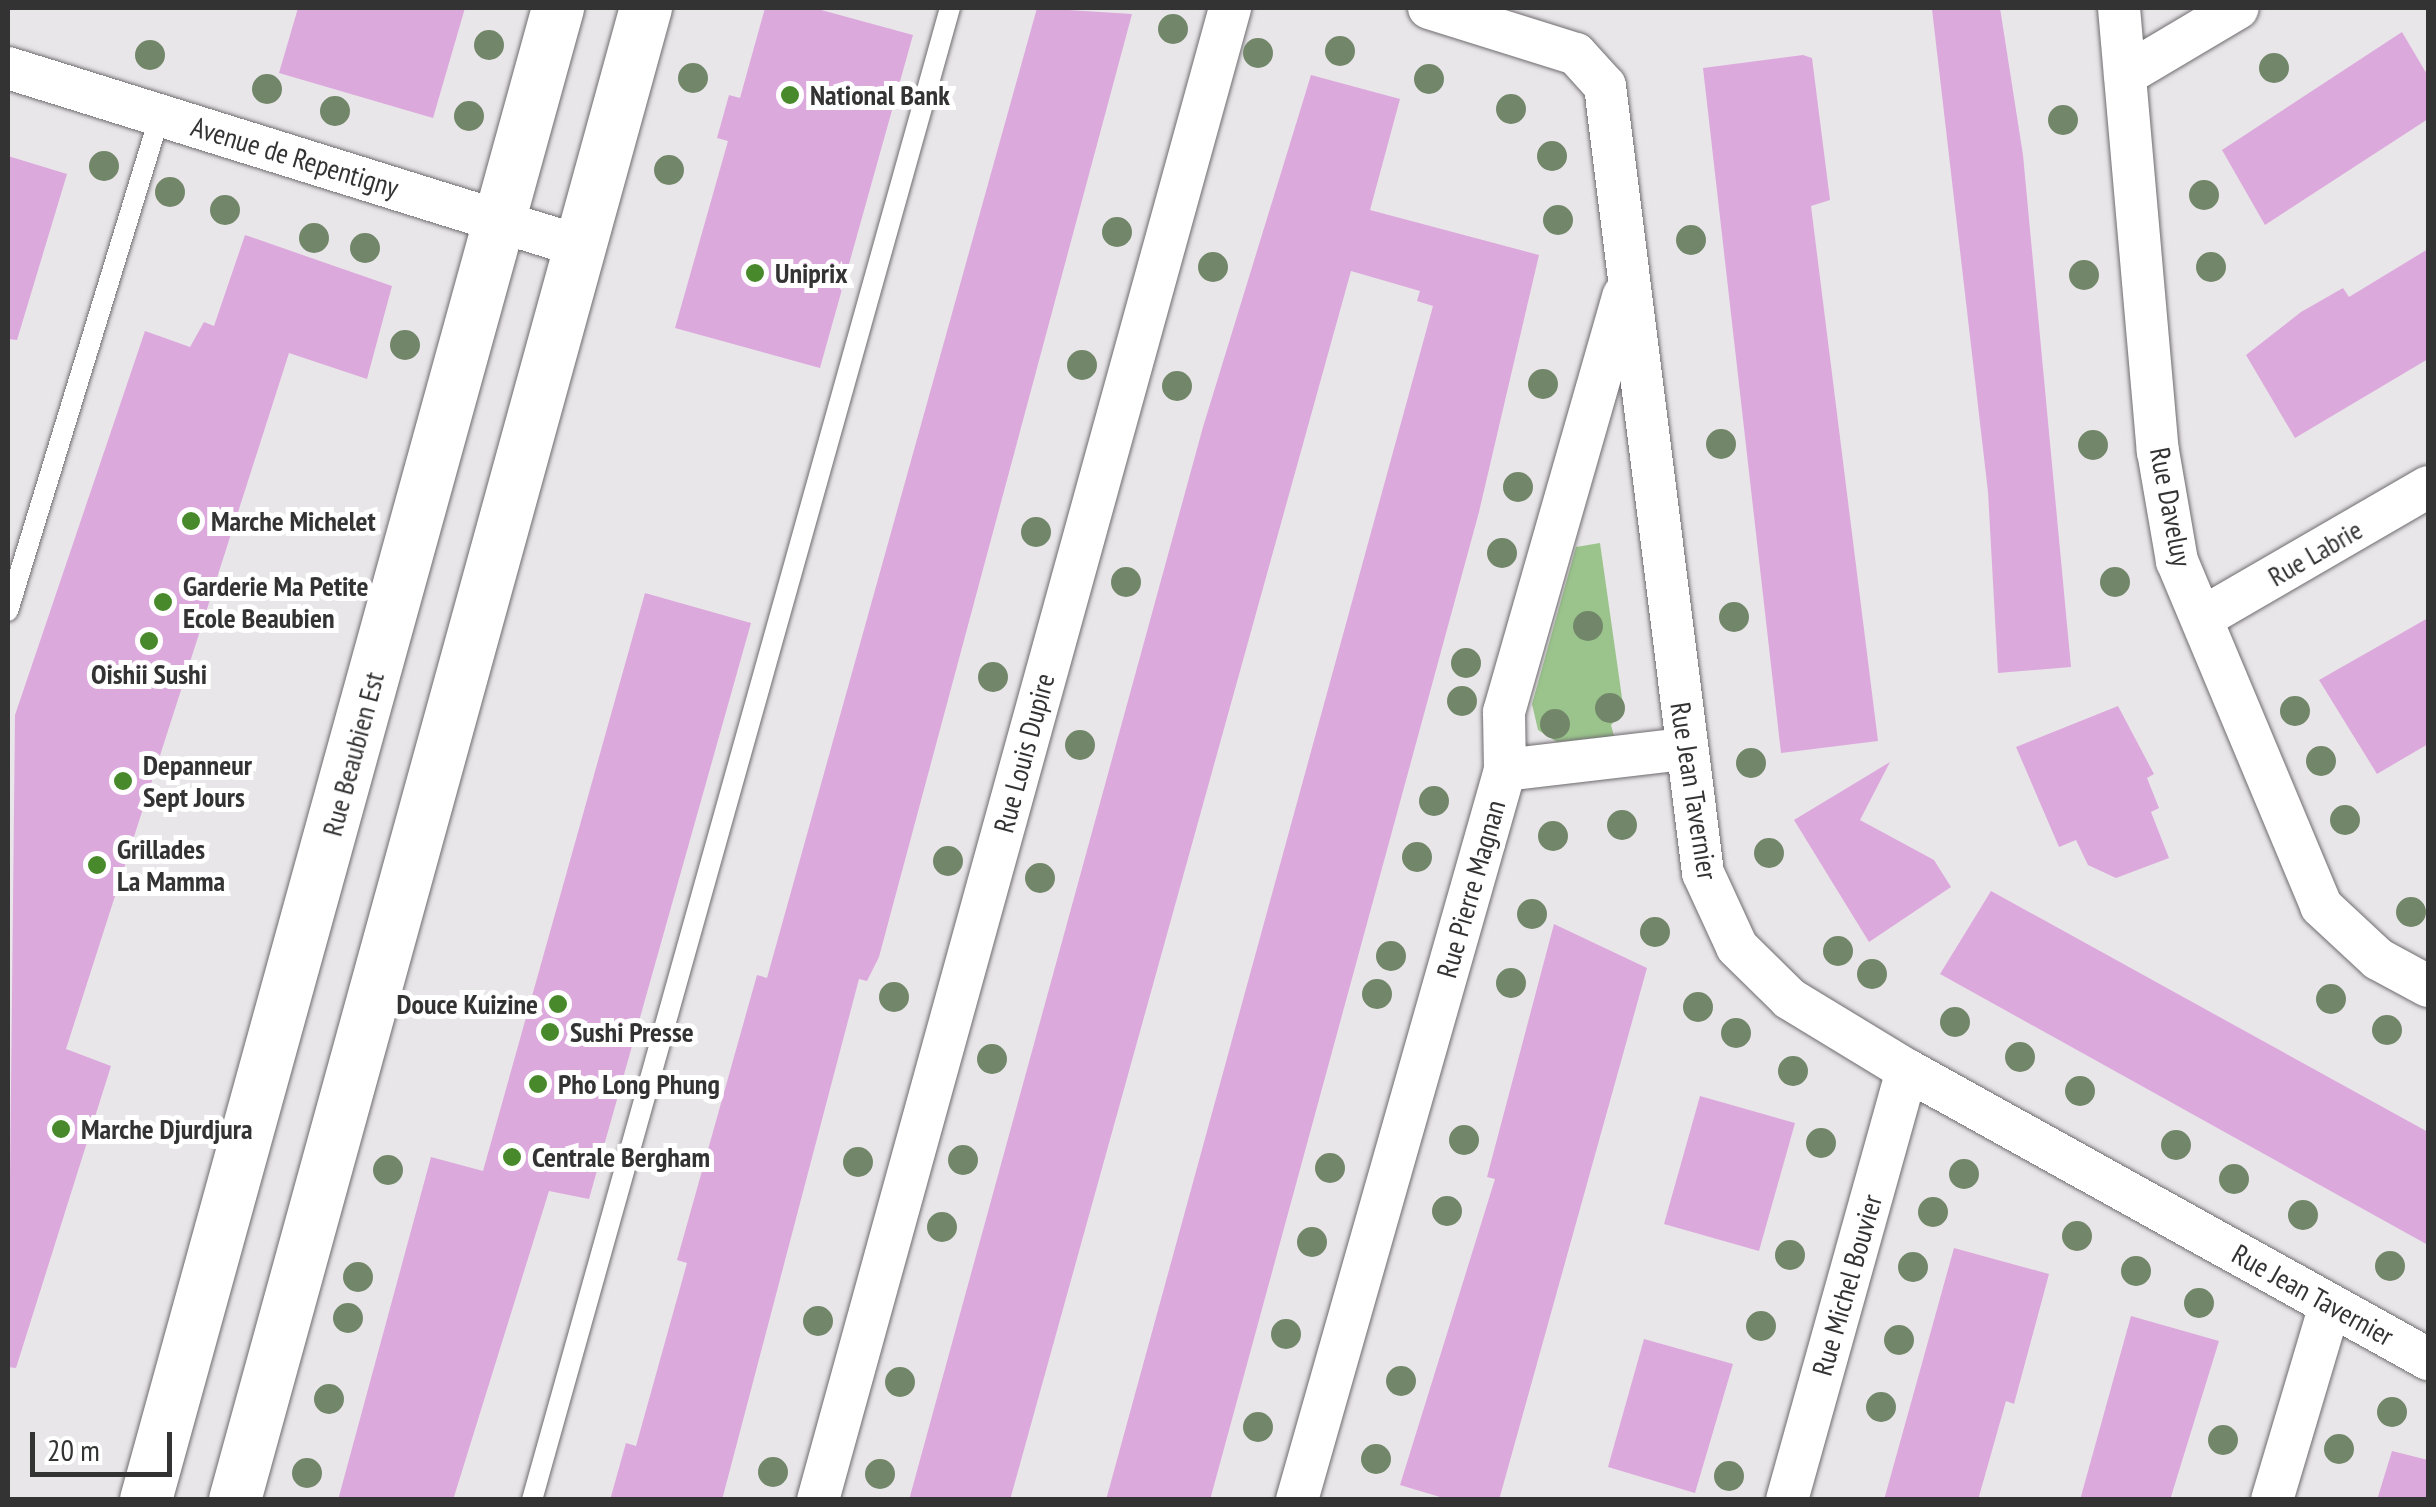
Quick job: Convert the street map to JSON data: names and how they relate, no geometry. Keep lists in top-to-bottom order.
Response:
{
  "streets": {
    "street": [
      "Avenue de Repentigny",
      "Rue Daveluy",
      "Rue Labrie",
      "Rue Louis Dupire",
      "Rue Beaubien Est",
      "Rue Jean Tavernier",
      "Rue Pierre Magnan",
      "Rue Michel Bouvier"
    ]
  },
  "crossings": [
    ["Avenue de Repentigny", "Rue Beaubien Est"],
    ["Rue Daveluy", "Rue Labrie"],
    ["Rue Jean Tavernier", "Rue Pierre Magnan"],
    ["Rue Jean Tavernier", "Rue Michel Bouvier"]
  ],
  "places": [
    "National Bank",
    "Uniprix",
    "Marche Michelet",
    "Garderie Ma Petite Ecole Beaubien",
    "Oishii Sushi",
    "Depanneur Sept Jours",
    "Grillades La Mamma",
    "Douce Kuizine",
    "Sushi Presse",
    "Pho Long Phung",
    "Marche Djurdjura",
    "Centrale Bergham"
  ],
  "scale_bar": "20 m"
}
